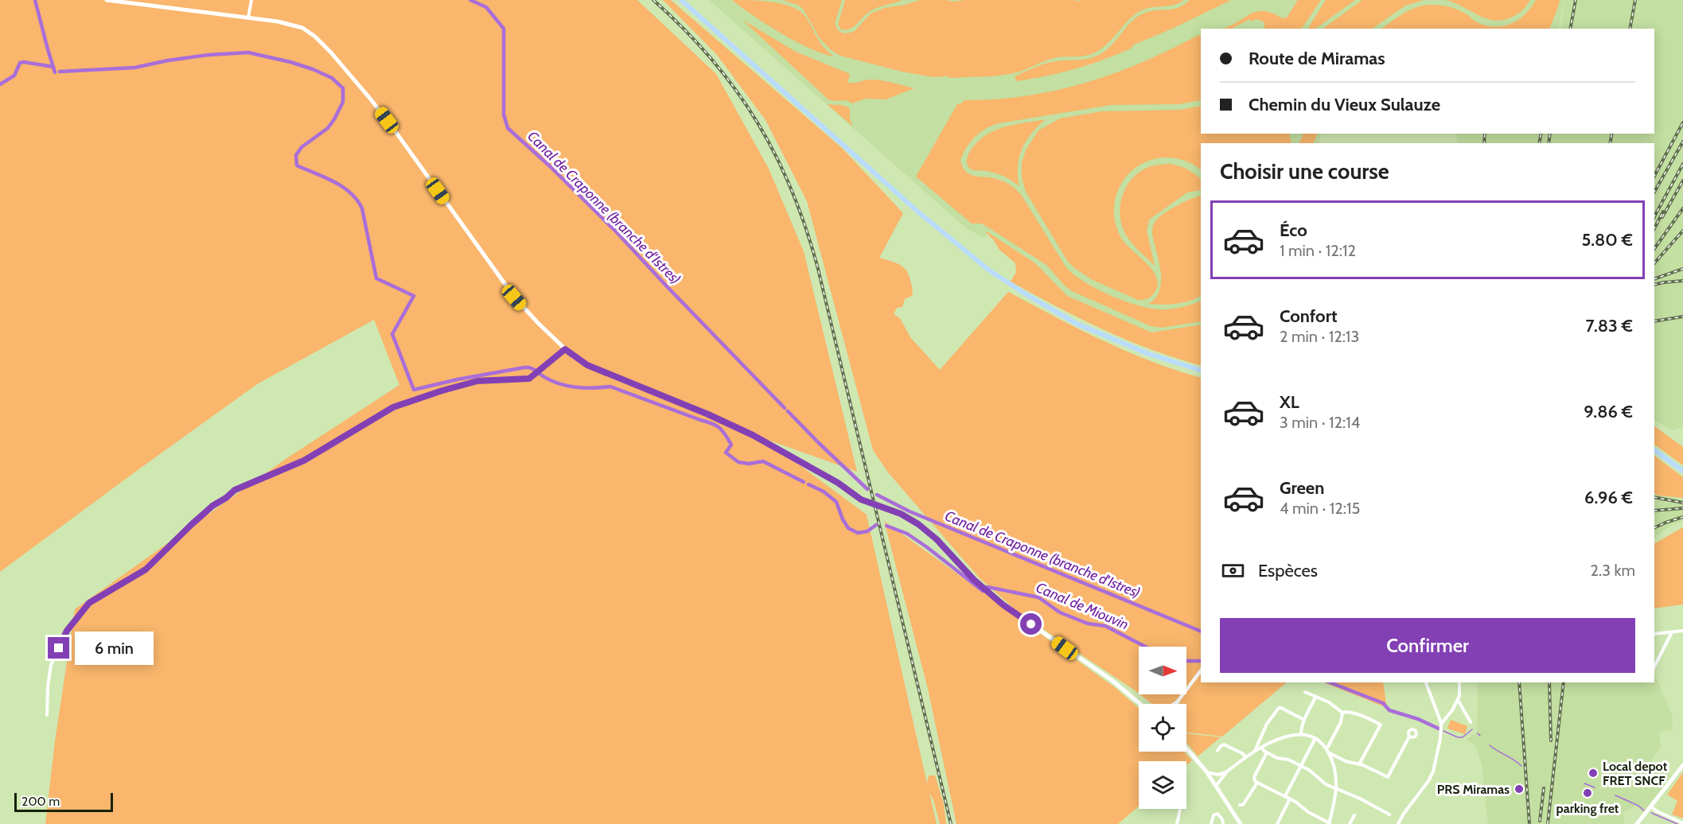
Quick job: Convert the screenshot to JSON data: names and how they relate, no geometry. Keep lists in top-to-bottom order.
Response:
{
  "water": ["Canal de Craponne (branche d'Istres)", "Canal de Miouvin"],
  "places": ["Local depot FRET SNCF", "PRS Miramas", "parking fret"],
  "scale_bar": "200 m",
  "north": "right",
  "page": {
    "banner": ["Route de Miramas", "Chemin du Vieux Sulauze"],
    "heading": "Choisir une course",
    "list": [
      {
        "name": "Éco",
        "note": "1 min · 12:12",
        "value": "5.80 €"
      },
      {
        "name": "Confort",
        "note": "2 min · 12:13",
        "value": "7.83 €"
      },
      {
        "name": "XL",
        "note": "3 min · 12:14",
        "value": "9.86 €"
      },
      {
        "name": "Green",
        "note": "4 min · 12:15",
        "value": "6.96 €"
      }
    ],
    "pay": ["Espèces", "2.3 km"],
    "buttons": "Confirmer",
    "bubble": "6 min",
    "scale": "200 m"
  }
}
